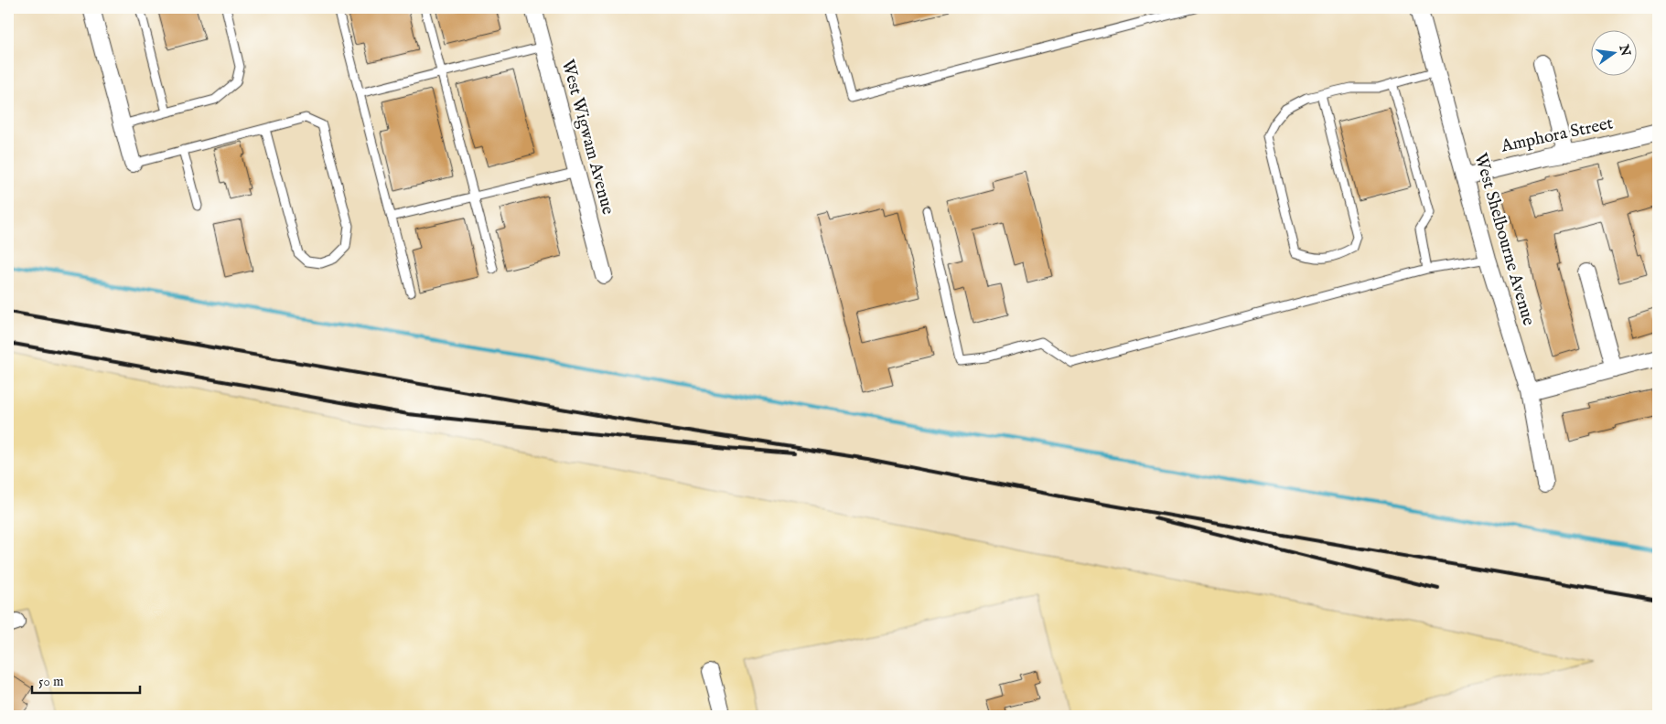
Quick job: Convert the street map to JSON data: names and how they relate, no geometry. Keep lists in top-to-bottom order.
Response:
{
  "streets": {
    "street": ["Amphora Street", "West Wigwam Avenue", "West Shelbourne Avenue"]
  },
  "crossings": [
    ["Amphora Street", "West Shelbourne Avenue"]
  ],
  "scale_bar": "50 m",
  "north": "right"
}
